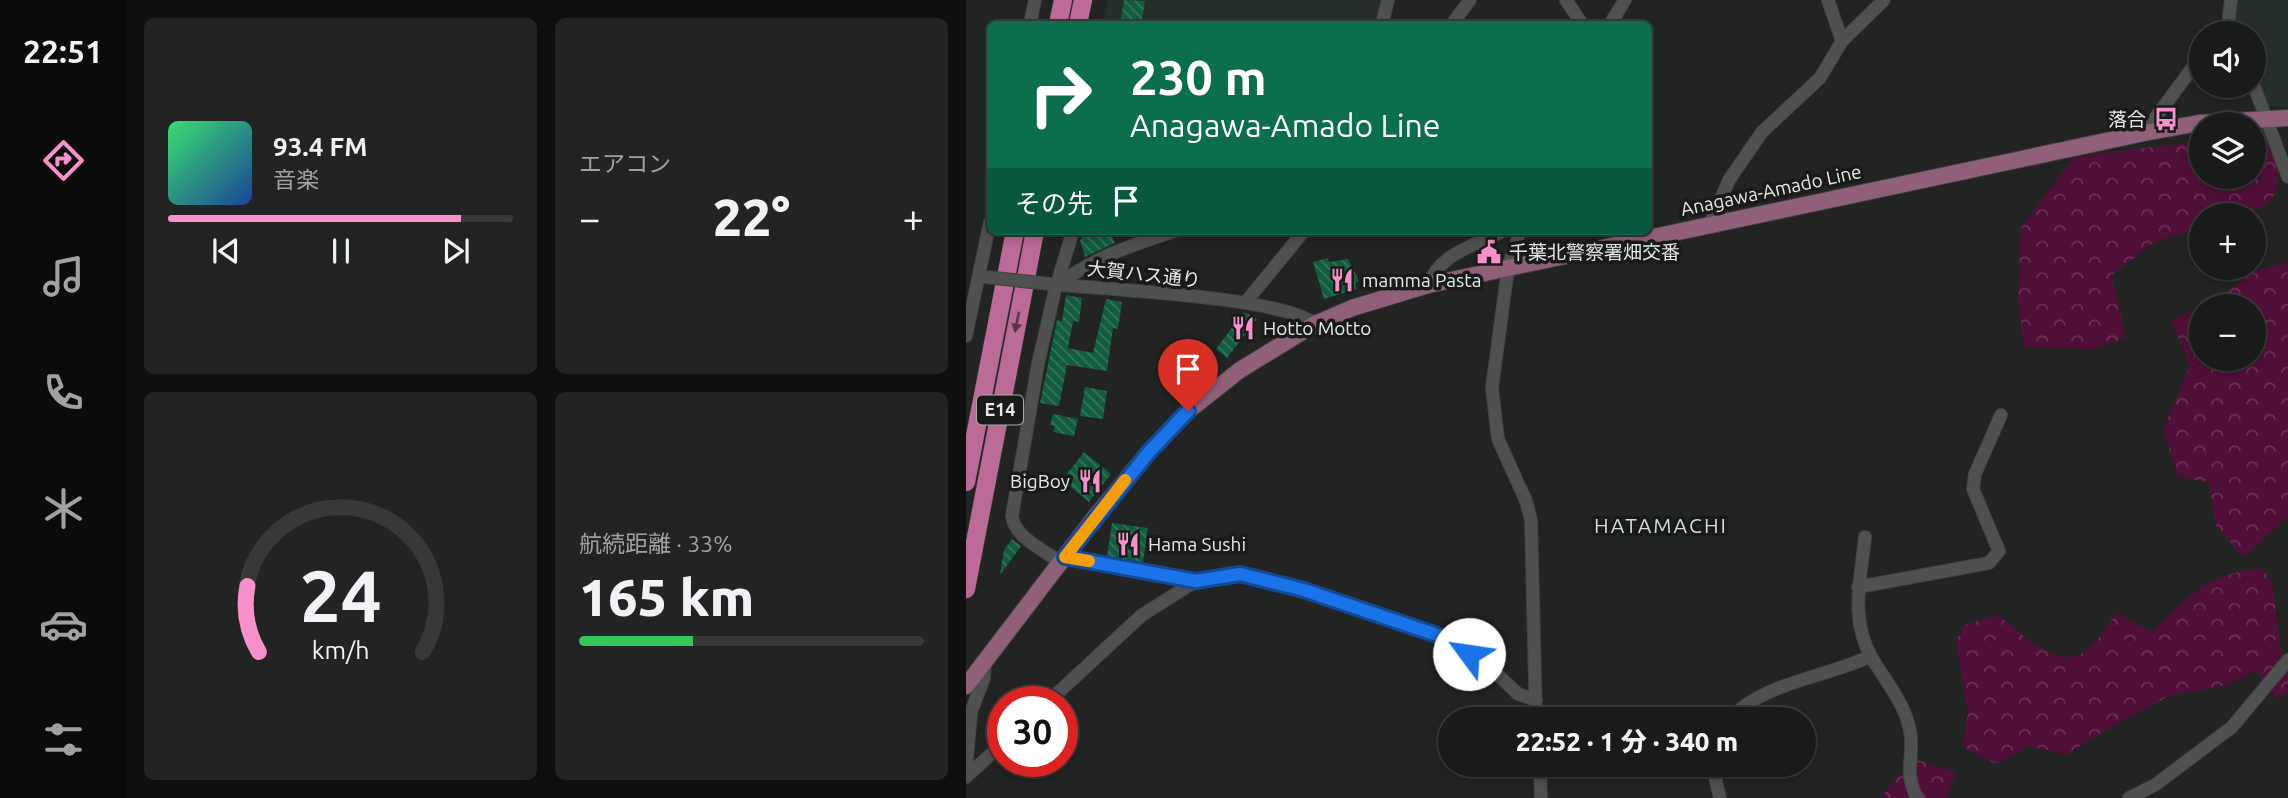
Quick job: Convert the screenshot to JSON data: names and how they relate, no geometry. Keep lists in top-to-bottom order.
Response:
{
  "streets": {
    "highway": ["E14"],
    "main road": ["Anagawa-Amado Line"],
    "street": ["大賀ハス通り"]
  },
  "crossings": [
    ["Anagawa-Amado Line", "大賀ハス通り"]
  ],
  "districts": ["HATAMACHI"],
  "places": {
    "bus stop": ["落合"],
    "public building": ["千葉北警察署畑交番"],
    "restaurant": [
      "mamma Pasta",
      "Hotto Motto",
      "BigBoy",
      "Hama Sushi"
    ]
  },
  "page": {
    "tabs": "22:51",
    "tile": [
      "エアコン",
      ["航続距離 · 33%", "165 km"]
    ],
    "map_buttons": ["+", "−"],
    "turn": ["230 m", "Anagawa-Amado Line"],
    "song": ["93.4 FM", "音楽"],
    "then": "その先",
    "heat": ["−", "22°", "+"],
    "limit": "30",
    "trip": "22:52 · 1 分 · 340 m",
    "gauge": ["24", "km/h"]
  }
}
